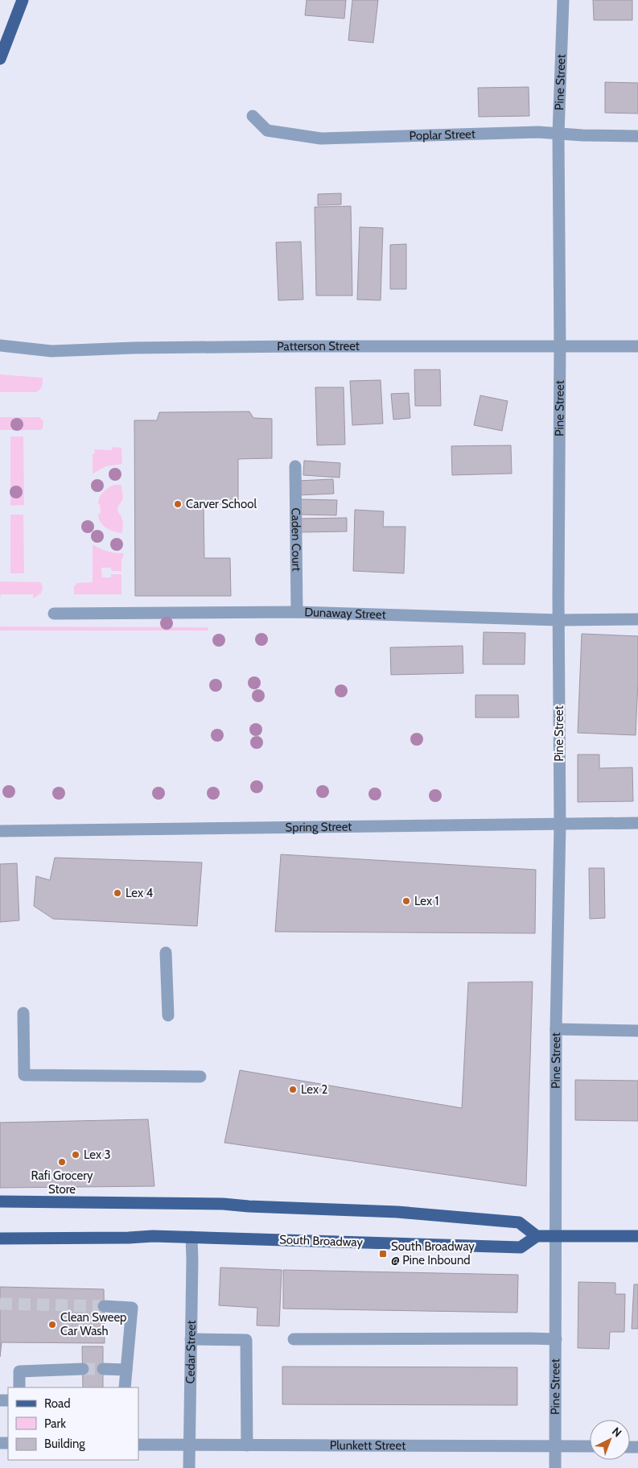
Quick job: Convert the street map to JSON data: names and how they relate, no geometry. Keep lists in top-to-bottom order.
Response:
{
  "streets": {
    "main road": ["South Broadway"],
    "street": [
      "Pine Street",
      "Poplar Street",
      "Patterson Street",
      "Caden Court",
      "Dunaway Street",
      "Spring Street",
      "Cedar Street",
      "Plunkett Street"
    ]
  },
  "crossings": [
    ["Pine Street", "Poplar Street"],
    ["Pine Street", "Patterson Street"],
    ["Pine Street", "Dunaway Street"],
    ["Pine Street", "Spring Street"],
    ["Pine Street", "Plunkett Street"],
    ["Caden Court", "Dunaway Street"],
    ["South Broadway", "Cedar Street"],
    ["Cedar Street", "Plunkett Street"]
  ],
  "places": {
    "other": [
      "Carver School",
      "Lex 4",
      "Lex 1",
      "Lex 2",
      "Lex 3",
      "Rafi Grocery Store",
      "Clean Sweep Car Wash"
    ],
    "transit": ["South Broadway @ Pine Inbound"]
  },
  "legend": ["Road", "Park", "Building"],
  "north": "top right"
}
